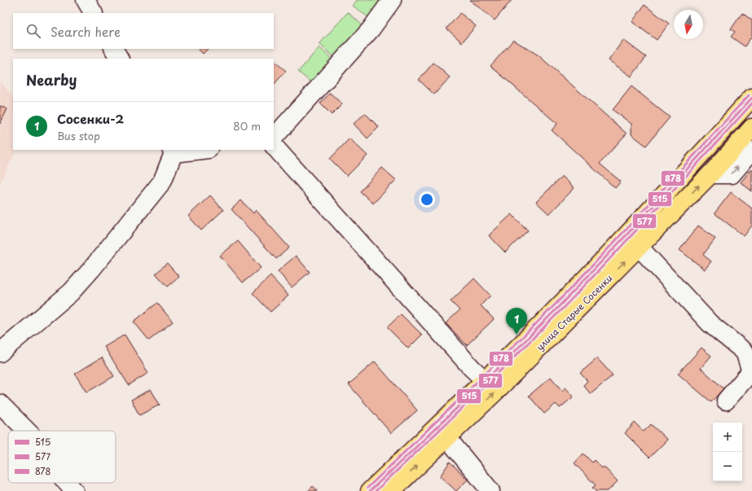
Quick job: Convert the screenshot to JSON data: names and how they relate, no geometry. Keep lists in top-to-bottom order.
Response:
{
  "streets": {
    "main road": ["улица Старые Сосенки"]
  },
  "lines": ["transit line 878", "transit line 515", "transit line 577"],
  "legend": ["515", "577", "878"],
  "north": "bottom",
  "page": {
    "search": "Search here",
    "heading": "Nearby",
    "list": [
      {
        "mark": "1",
        "name": "Сосенки-2",
        "note": "Bus stop",
        "value": "80 m"
      }
    ],
    "pins": "1",
    "map_buttons": ["+", "−"]
  }
}
